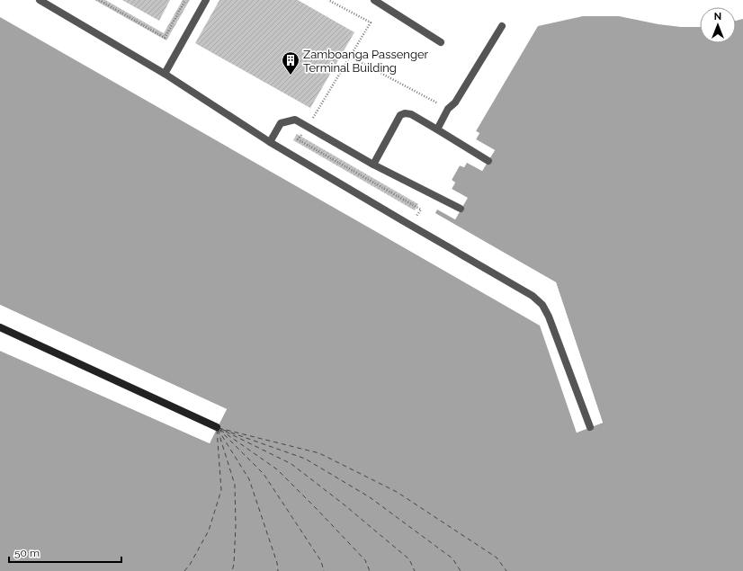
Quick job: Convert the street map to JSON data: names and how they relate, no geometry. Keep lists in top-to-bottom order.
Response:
{
  "places": {
    "building": ["Zamboanga Passenger Terminal Building"]
  },
  "scale_bar": "50 m",
  "north": "top"
}
